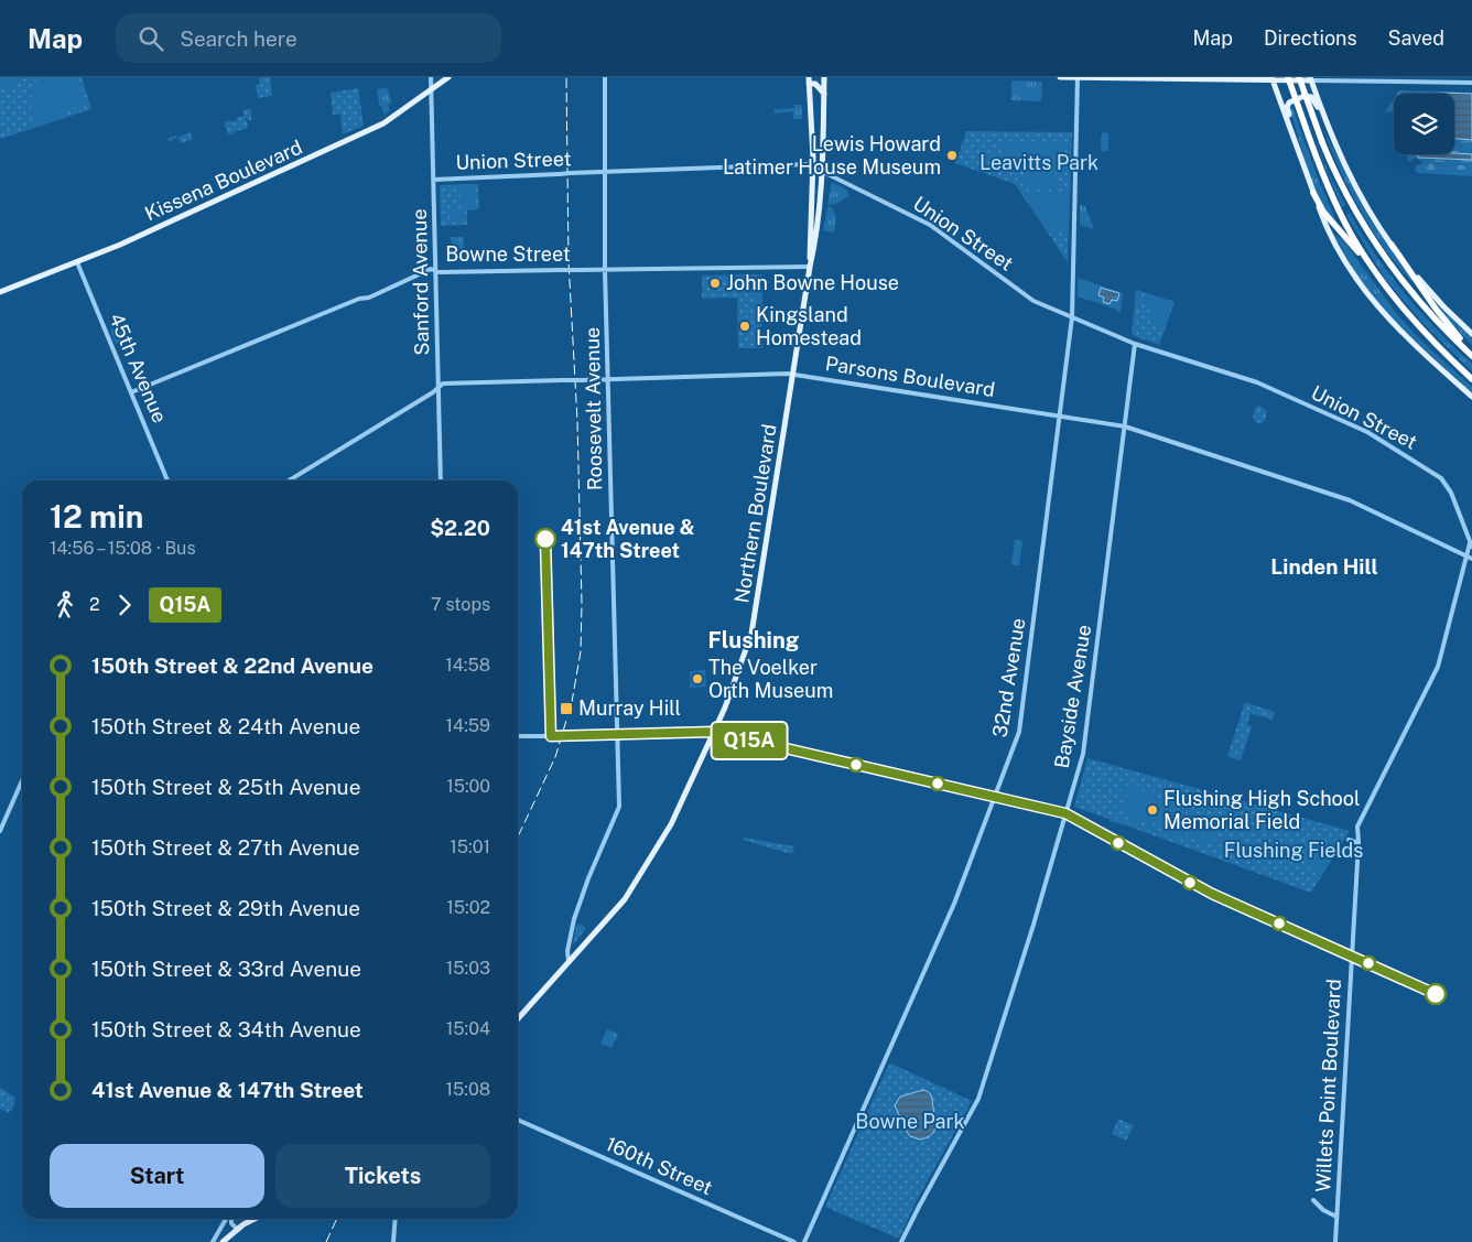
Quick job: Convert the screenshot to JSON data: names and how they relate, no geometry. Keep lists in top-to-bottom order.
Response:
{
  "streets": {
    "main road": ["Kissena Boulevard", "Northern Boulevard"],
    "street": [
      "Union Street",
      "Bowne Street",
      "Sanford Avenue",
      "45th Avenue",
      "Parsons Boulevard",
      "Roosevelt Avenue",
      "32nd Avenue",
      "Bayside Avenue",
      "Willets Point Boulevard",
      "160th Street"
    ]
  },
  "crossings": [
    ["Union Street", "Sanford Avenue"],
    ["Union Street", "Roosevelt Avenue"],
    ["Union Street", "Northern Boulevard"],
    ["Union Street", "32nd Avenue"],
    ["Union Street", "Bayside Avenue"],
    ["Union Street", "Willets Point Boulevard"],
    ["Kissena Boulevard", "Sanford Avenue"],
    ["Kissena Boulevard", "45th Avenue"],
    ["Bowne Street", "Sanford Avenue"],
    ["Bowne Street", "45th Avenue"],
    ["Bowne Street", "Roosevelt Avenue"],
    ["Bowne Street", "Northern Boulevard"],
    ["Sanford Avenue", "Parsons Boulevard"],
    ["Parsons Boulevard", "Roosevelt Avenue"],
    ["Parsons Boulevard", "Northern Boulevard"],
    ["Parsons Boulevard", "32nd Avenue"],
    ["Parsons Boulevard", "Bayside Avenue"],
    ["Parsons Boulevard", "Willets Point Boulevard"],
    ["Roosevelt Avenue", "Northern Boulevard"]
  ],
  "districts": ["Linden Hill", "Flushing"],
  "parks": ["Leavitts Park", "Flushing Fields", "Bowne Park"],
  "places": {
    "other": [
      "Lewis Howard Latimer House Museum",
      "John Bowne House",
      "Kingsland Homestead",
      "41st Avenue & 147th Street",
      "The Voelker Orth Museum",
      "Flushing High School Memorial Field"
    ],
    "transit": ["Murray Hill"]
  },
  "lines": ["bus line Q15A"],
  "page": {
    "header": "Map",
    "search": "Search here",
    "nav": ["Map", "Directions", "Saved"],
    "on_map": "Q15A",
    "heading": ["12 min", "14:56 – 15:08 · Bus", "$2.20"],
    "legs": ["2", "Q15A", "7 stops"],
    "list": [
      {
        "name": "150th Street & 22nd Avenue",
        "value": "14:58"
      },
      {
        "name": "150th Street & 24th Avenue",
        "value": "14:59"
      },
      {
        "name": "150th Street & 25th Avenue",
        "value": "15:00"
      },
      {
        "name": "150th Street & 27th Avenue",
        "value": "15:01"
      },
      {
        "name": "150th Street & 29th Avenue",
        "value": "15:02"
      },
      {
        "name": "150th Street & 33rd Avenue",
        "value": "15:03"
      },
      {
        "name": "150th Street & 34th Avenue",
        "value": "15:04"
      },
      {
        "name": "41st Avenue & 147th Street",
        "value": "15:08"
      }
    ],
    "buttons": ["Start", "Tickets"]
  }
}
